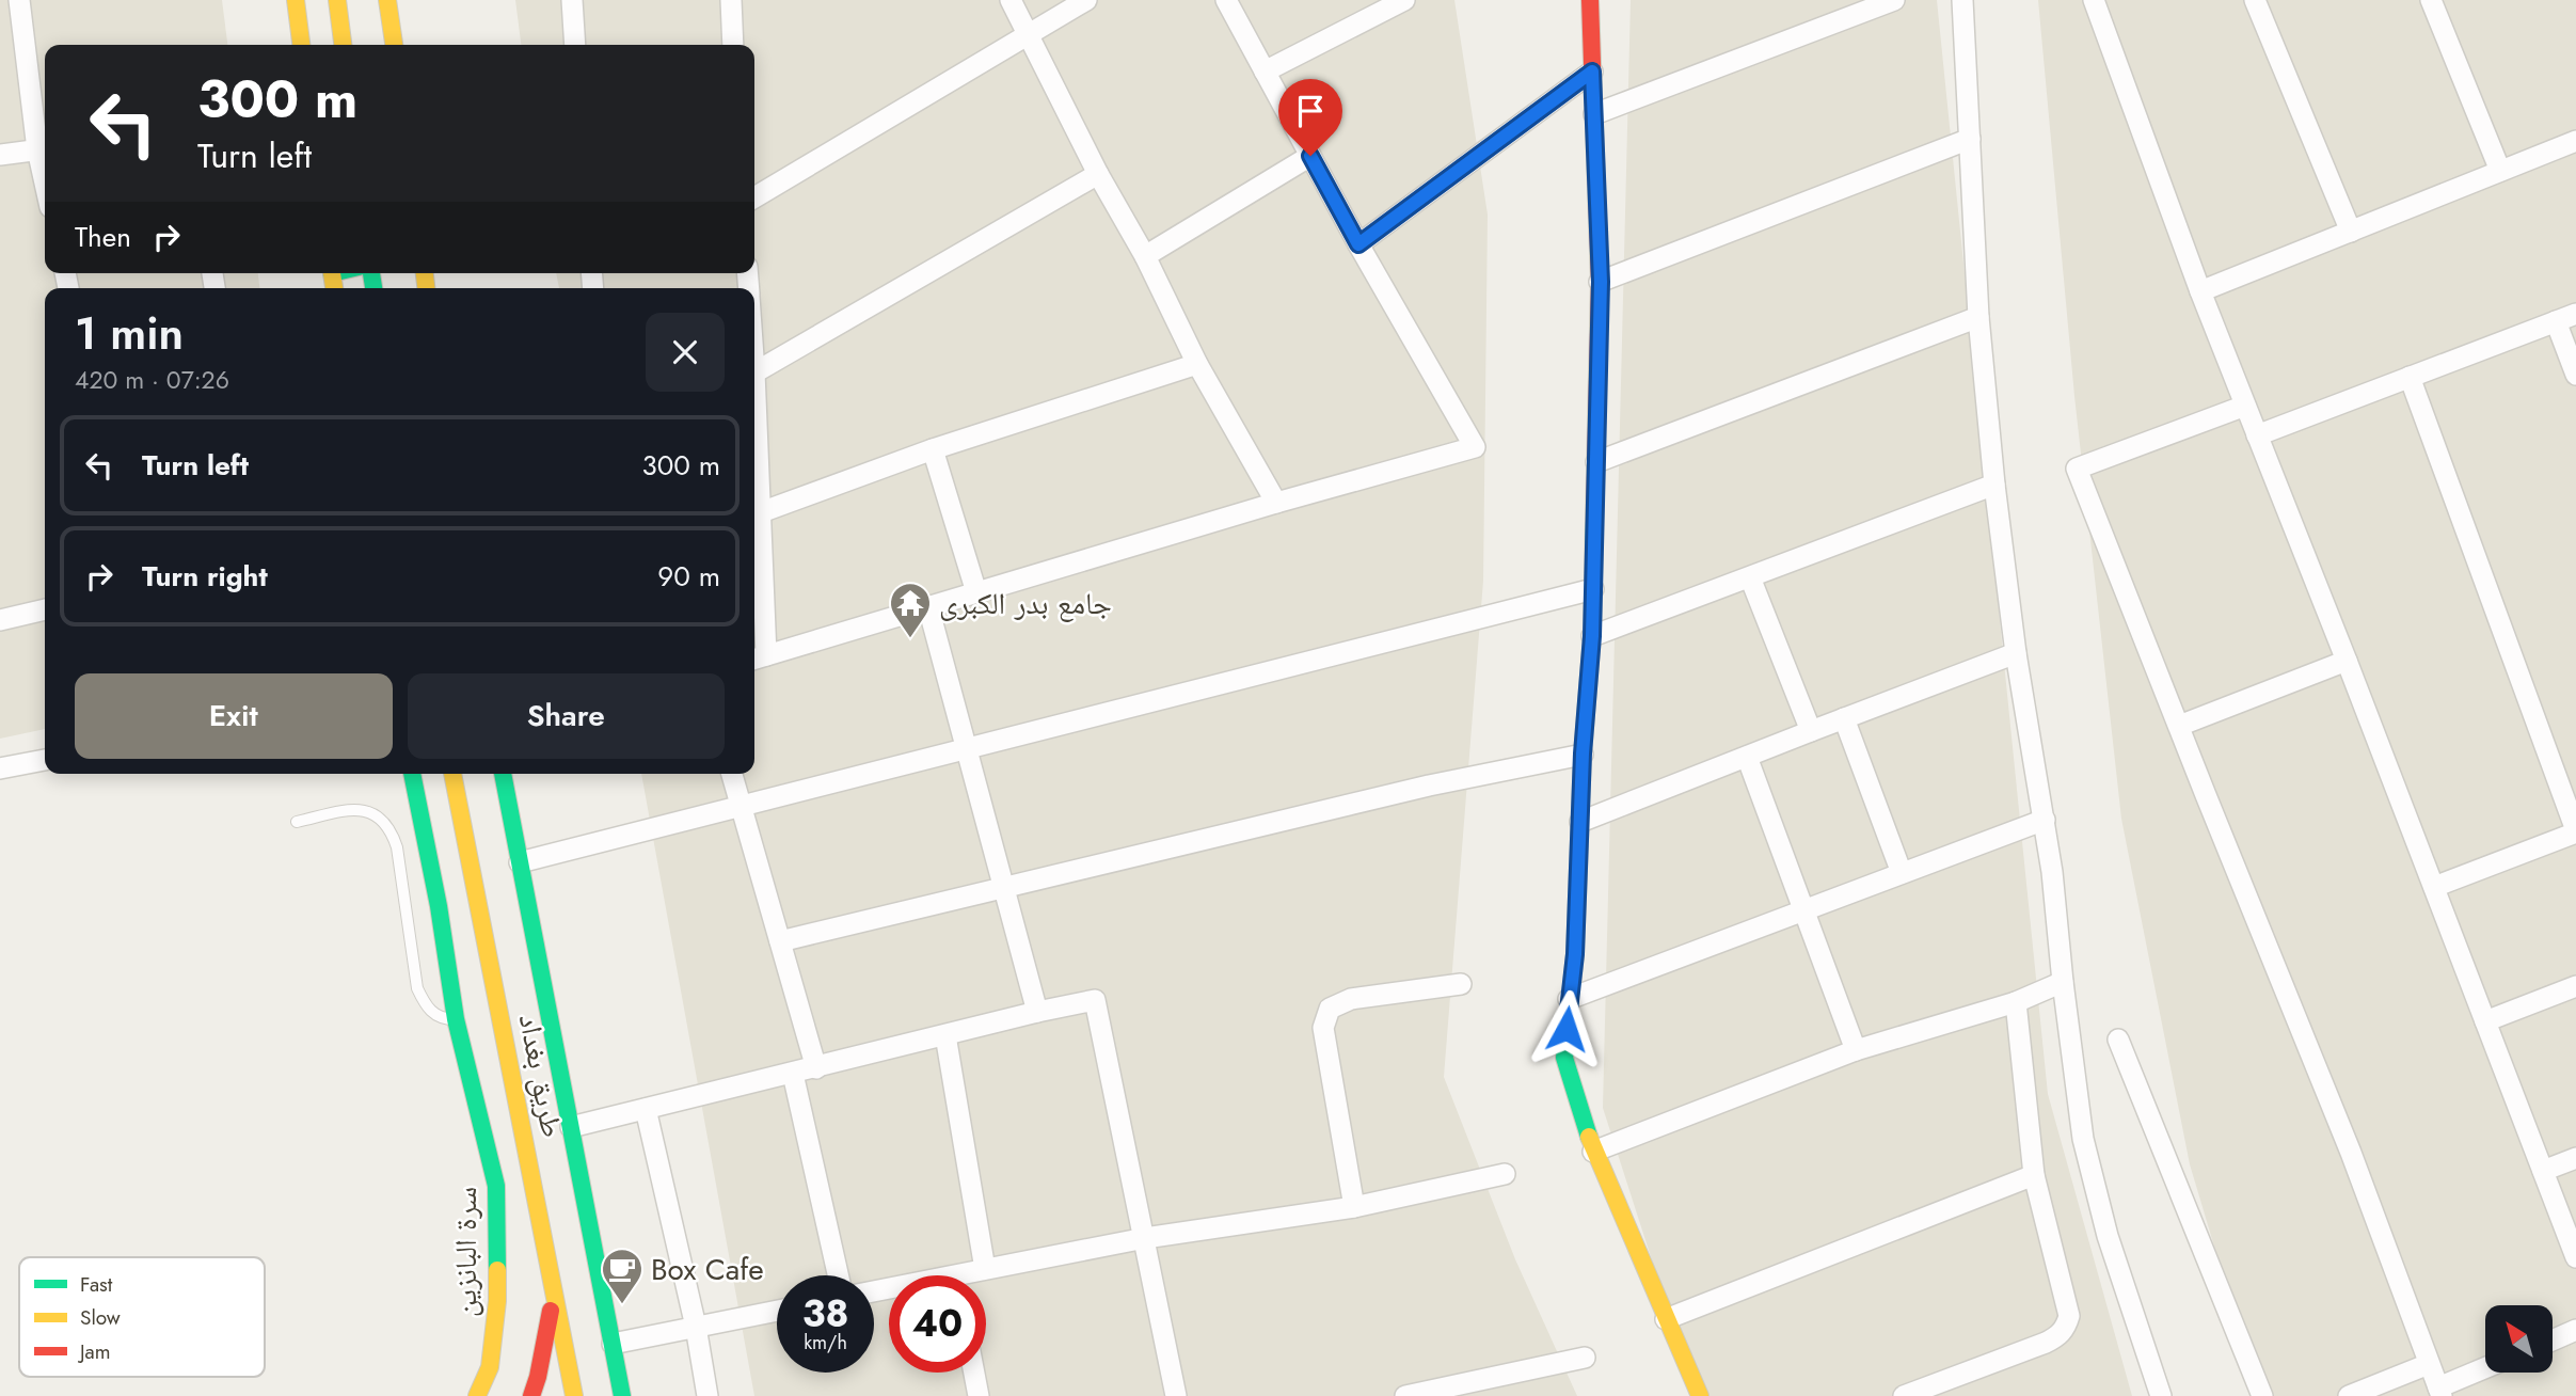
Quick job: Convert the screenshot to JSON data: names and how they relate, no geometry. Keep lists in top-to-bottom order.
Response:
{
  "streets": {
    "main road": ["طريق بغداد", "سرة البانزين"]
  },
  "places": {
    "temple": ["جامع بدر الكبرى"],
    "cafe": ["Box Cafe"]
  },
  "legend": ["Fast", "Slow", "Jam"],
  "north": "top left",
  "page": {
    "turn": ["300 m", "Turn left"],
    "then": "Then",
    "heading": ["1 min", "420 m · 07:26"],
    "list": [
      {
        "name": "Turn left",
        "value": "300 m"
      },
      {
        "name": "Turn right",
        "value": "90 m"
      }
    ],
    "buttons": ["Exit", "Share"],
    "speed": "38 km/h",
    "limit": "40"
  }
}
